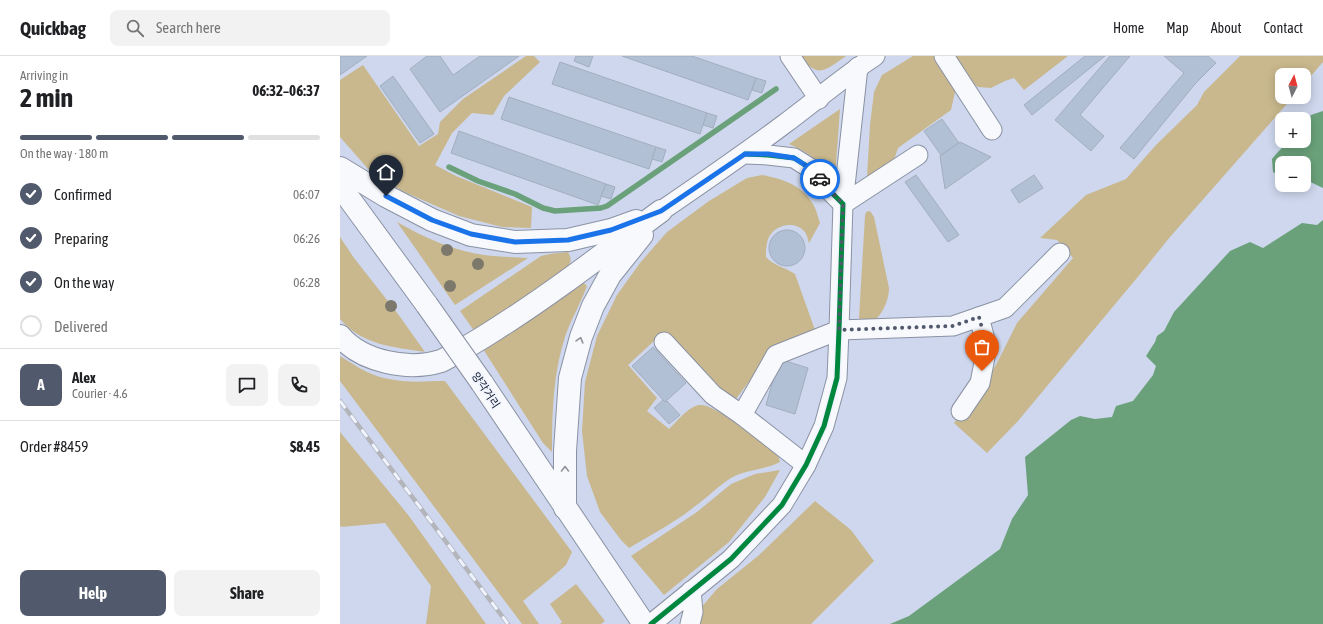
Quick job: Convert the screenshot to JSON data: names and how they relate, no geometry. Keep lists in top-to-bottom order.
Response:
{
  "streets": {
    "main road": ["양각거리"]
  },
  "north": "top",
  "page": {
    "header": "Quickbag",
    "search": "Search here",
    "nav": [
      "Home",
      "Map",
      "About",
      "Contact"
    ],
    "heading": ["2 min", "Arriving in", "06:32–06:37"],
    "panel": [
      "Alex",
      "Courier · 4.6",
      "Order #8459",
      "$8.45"
    ],
    "map_buttons": ["+", "−"],
    "bar": "On the way · 180 m",
    "list": [
      ["Confirmed", "06:07"],
      ["Preparing", "06:26"],
      ["On the way", "06:28"],
      "Delivered"
    ],
    "round": "A",
    "buttons": ["Help", "Share"]
  }
}
